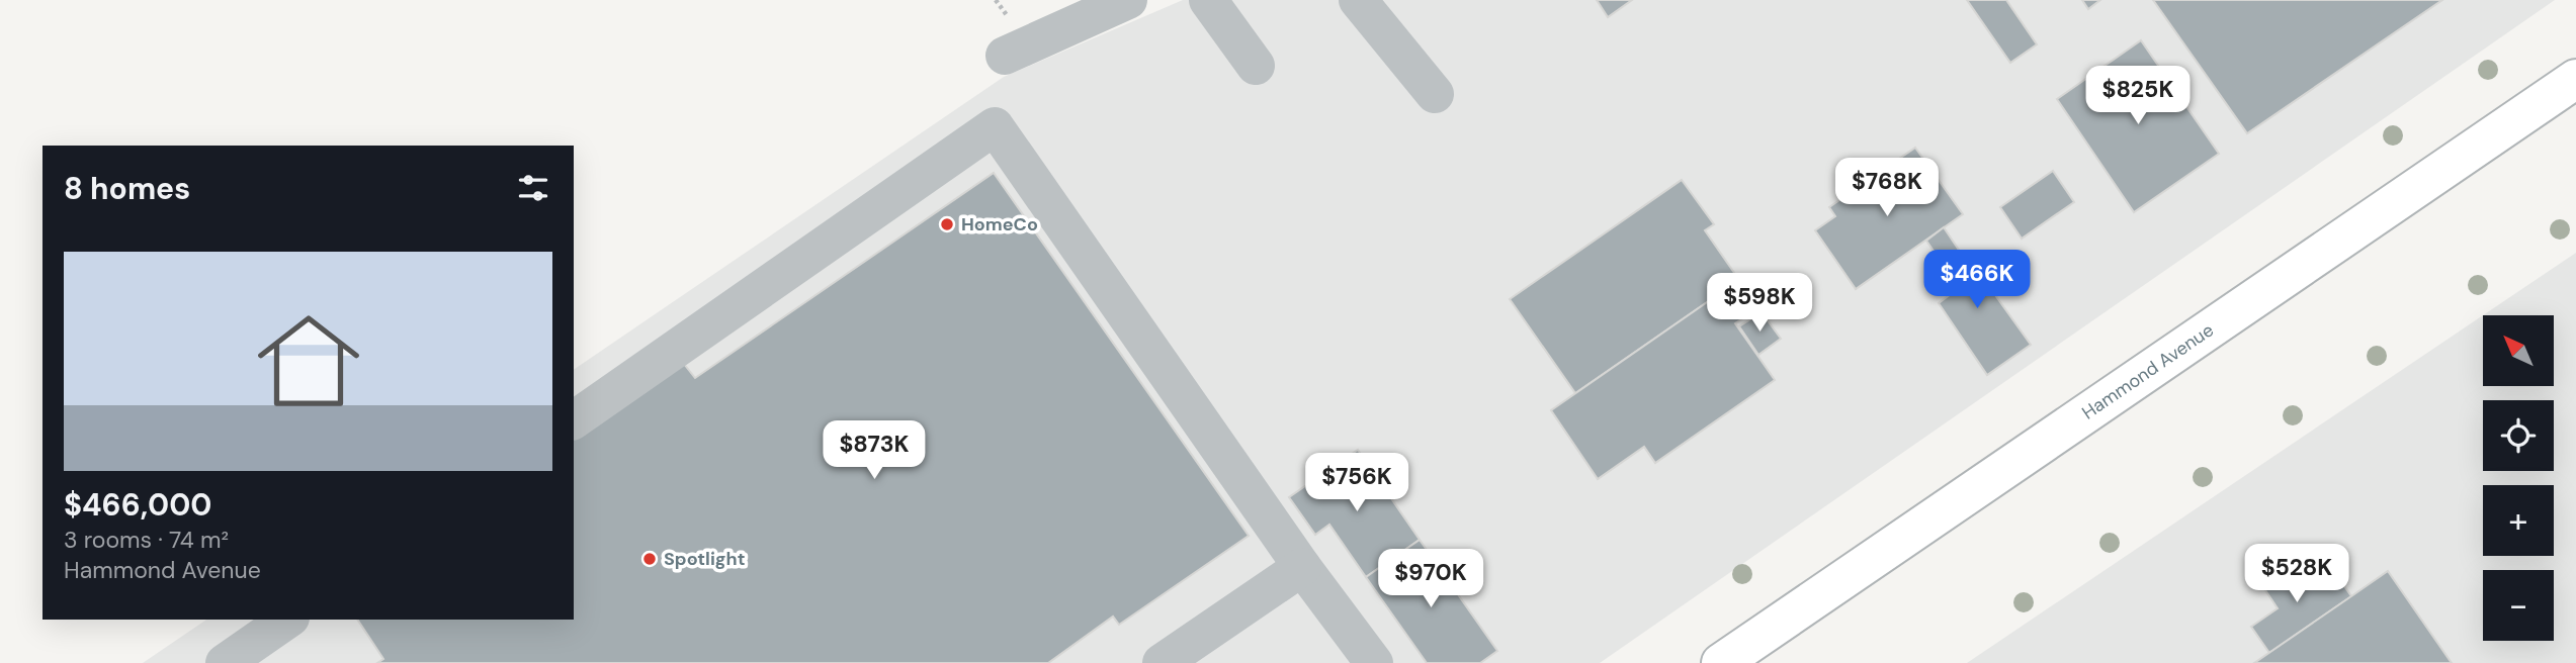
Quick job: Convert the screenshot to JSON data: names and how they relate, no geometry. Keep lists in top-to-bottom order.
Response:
{
  "streets": {
    "highway": ["Hammond Avenue"]
  },
  "places": ["HomeCo", "Spotlight"],
  "north": "top left",
  "page": {
    "price": [
      "$825K",
      "$768K",
      "$466K",
      "$598K",
      "$873K",
      "$756K",
      "$528K",
      "$970K"
    ],
    "heading": "8 homes",
    "list": [
      {
        "name": "$466,000",
        "note": "3 rooms · 74 m² · Hammond Avenue"
      }
    ],
    "map_buttons": ["+", "−"]
  }
}
